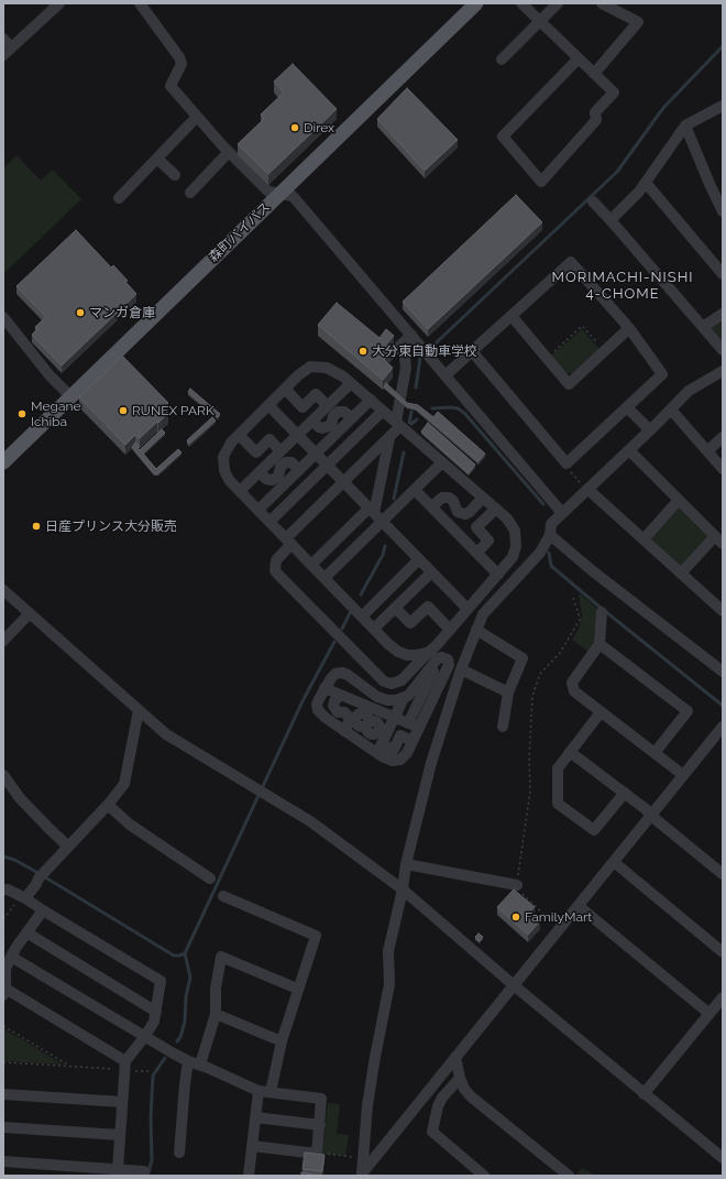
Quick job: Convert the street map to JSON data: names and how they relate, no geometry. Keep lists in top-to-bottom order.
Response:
{
  "streets": {
    "main road": ["森町バイパス"]
  },
  "districts": ["MORIMACHI-NISHI 4-CHOME"],
  "places": [
    "Direx",
    "マンガ倉庫",
    "大分東自動車学校",
    "RUNEX PARK",
    "Megane Ichiba",
    "日産プリンス大分販売",
    "FamilyMart"
  ]
}
